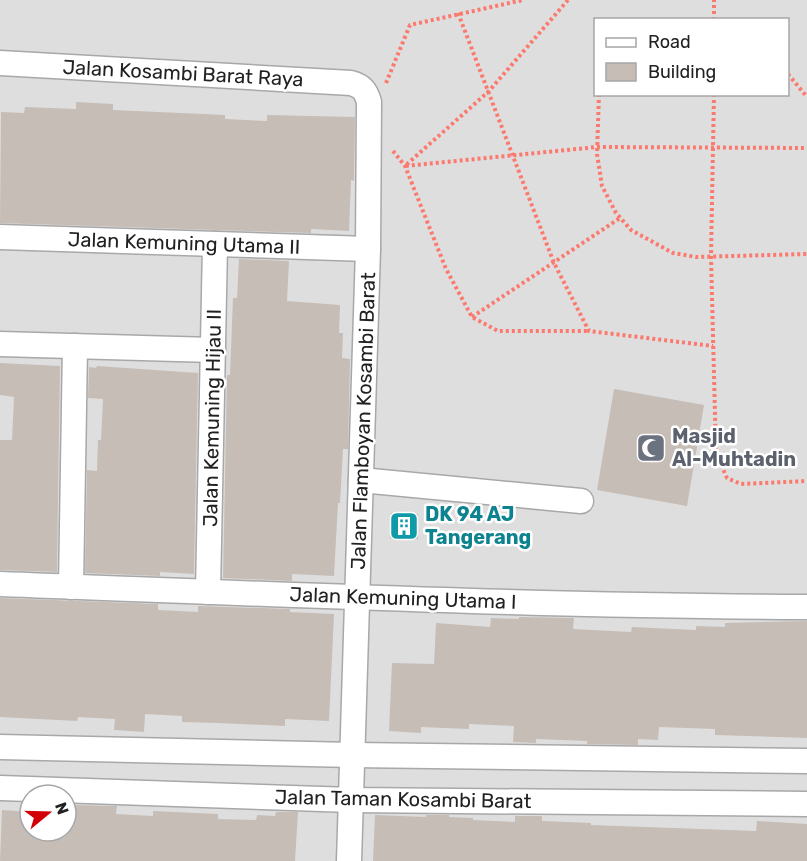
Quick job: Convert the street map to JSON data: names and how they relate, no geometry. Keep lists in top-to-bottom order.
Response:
{
  "streets": {
    "street": [
      "Jalan Kosambi Barat Raya",
      "Jalan Kemuning Utama II",
      "Jalan Kemuning Hijau II",
      "Jalan Flamboyan Kosambi Barat",
      "Jalan Kemuning Utama I",
      "Jalan Taman Kosambi Barat"
    ]
  },
  "crossings": [
    ["Jalan Kosambi Barat Raya", "Jalan Flamboyan Kosambi Barat"],
    ["Jalan Kemuning Utama II", "Jalan Kemuning Hijau II"],
    ["Jalan Kemuning Utama II", "Jalan Flamboyan Kosambi Barat"],
    ["Jalan Kemuning Hijau II", "Jalan Kemuning Utama I"],
    ["Jalan Flamboyan Kosambi Barat", "Jalan Kemuning Utama I"],
    ["Jalan Flamboyan Kosambi Barat", "Jalan Taman Kosambi Barat"]
  ],
  "places": {
    "mosque": ["Masjid Al-Muhtadin"],
    "building": ["DK 94 AJ Tangerang"]
  },
  "legend": ["Road", "Building"],
  "north": "right"
}
